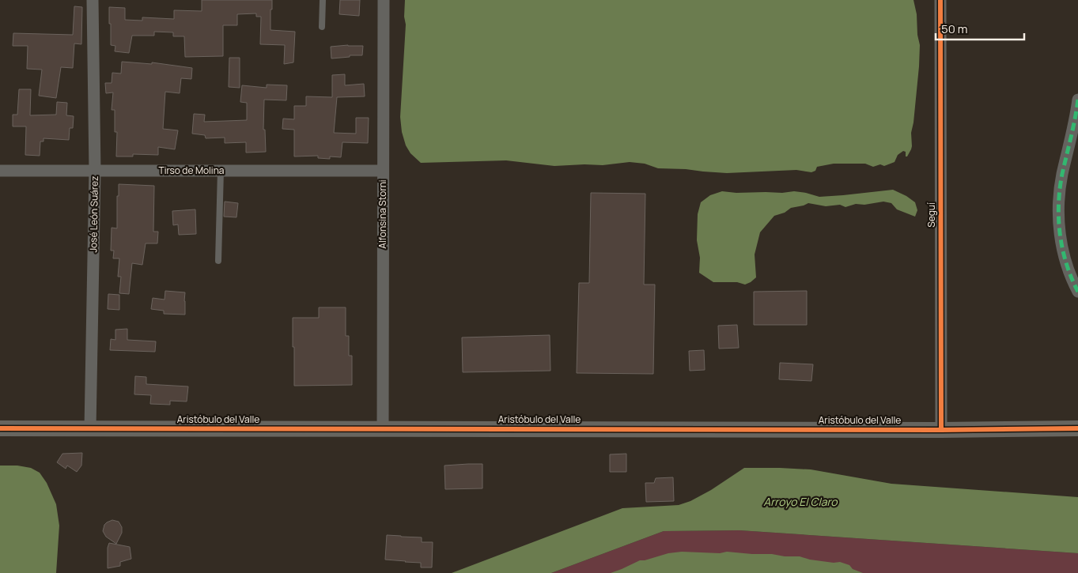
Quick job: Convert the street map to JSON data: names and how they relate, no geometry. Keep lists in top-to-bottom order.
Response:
{
  "streets": {
    "street": [
      "Tirso de Molina",
      "José León Suárez",
      "Alfonsina Storni",
      "Seguí",
      "Aristóbulo del Valle"
    ]
  },
  "crossings": [
    ["Tirso de Molina", "José León Suárez"],
    ["Tirso de Molina", "Alfonsina Storni"],
    ["José León Suárez", "Aristóbulo del Valle"],
    ["Alfonsina Storni", "Aristóbulo del Valle"],
    ["Seguí", "Aristóbulo del Valle"]
  ],
  "water": ["Arroyo El Claro"],
  "scale_bar": "50 m"
}
